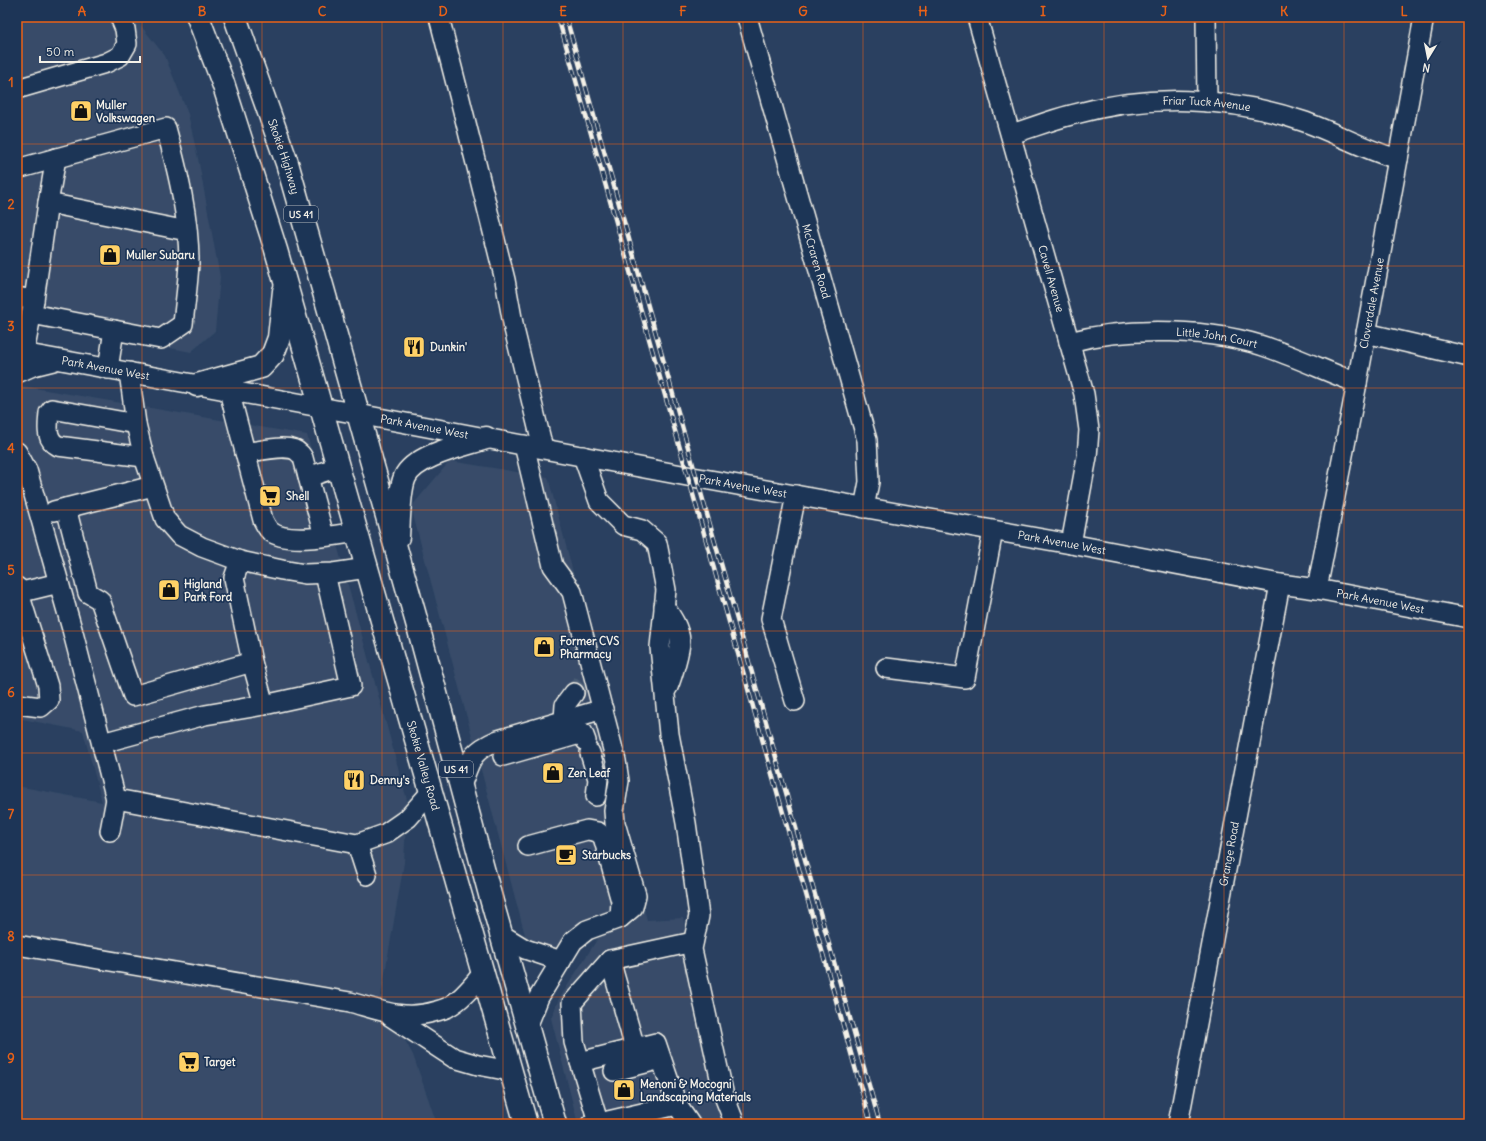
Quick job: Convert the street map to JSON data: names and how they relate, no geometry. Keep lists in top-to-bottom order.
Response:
{
  "streets": {
    "highway": ["Skokie Highway", "US 41", "Skokie Valley Road"],
    "street": [
      "Friar Tuck Avenue",
      "McCraren Road",
      "Cavell Avenue",
      "Cloverdale Avenue",
      "Little John Court",
      "Park Avenue West",
      "Grange Road"
    ]
  },
  "crossings": [
    ["Friar Tuck Avenue", "Cavell Avenue"],
    ["Friar Tuck Avenue", "Cloverdale Avenue"],
    ["Skokie Highway", "US 41"],
    ["Skokie Highway", "Park Avenue West"],
    ["US 41", "Park Avenue West"],
    ["US 41", "Skokie Valley Road"],
    ["McCraren Road", "Park Avenue West"],
    ["Cavell Avenue", "Little John Court"],
    ["Cavell Avenue", "Park Avenue West"],
    ["Cloverdale Avenue", "Little John Court"],
    ["Cloverdale Avenue", "Park Avenue West"],
    ["Park Avenue West", "Skokie Valley Road"],
    ["Park Avenue West", "Grange Road"]
  ],
  "places": {
    "shop": [
      "Muller Volkswagen",
      "Muller Subaru",
      "Higland Park Ford",
      "Former CVS Pharmacy",
      "Zen Leaf",
      "Menoni & Mocogni Landscaping Materials"
    ],
    "restaurant": ["Dunkin'", "Denny's"],
    "supermarket": ["Shell", "Target"],
    "cafe": ["Starbucks"]
  },
  "scale_bar": "50 m",
  "north": "bottom",
  "grid": {
    "columns": [
      "A",
      "B",
      "C",
      "D",
      "E",
      "F",
      "G",
      "H",
      "I",
      "J",
      "K",
      "L"
    ],
    "rows": [
      "1",
      "2",
      "3",
      "4",
      "5",
      "6",
      "7",
      "8",
      "9"
    ]
  }
}
